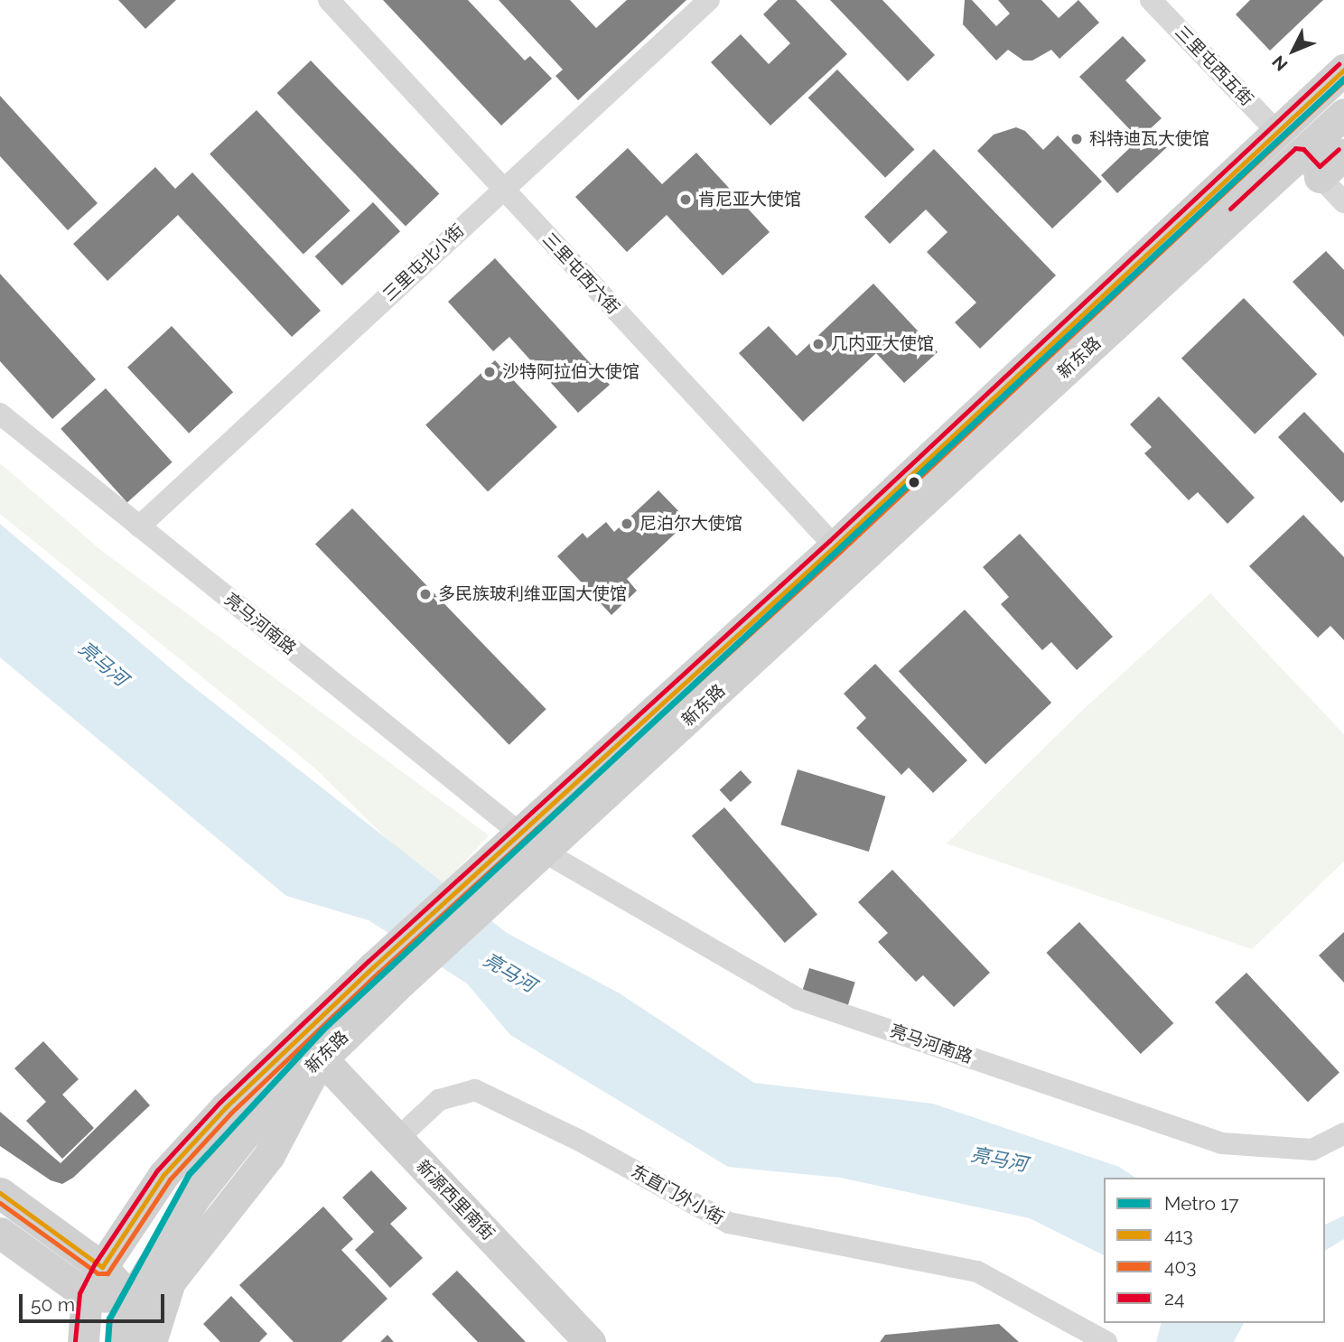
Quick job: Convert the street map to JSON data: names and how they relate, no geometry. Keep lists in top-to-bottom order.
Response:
{
  "streets": {
    "main road": ["新东路", "新源西里南街"],
    "street": [
      "三里屯西五街",
      "三里屯北小街",
      "三里屯西六街",
      "亮马河南路",
      "东直门外小街"
    ]
  },
  "crossings": [
    ["三里屯西五街", "新东路"],
    ["三里屯北小街", "三里屯西六街"],
    ["三里屯北小街", "亮马河南路"],
    ["三里屯西六街", "新东路"],
    ["新东路", "亮马河南路"],
    ["新东路", "新源西里南街"],
    ["东直门外小街", "新源西里南街"]
  ],
  "water": ["亮马河"],
  "places": [
    "科特迪瓦大使馆",
    "肯尼亚大使馆",
    "几内亚大使馆",
    "沙特阿拉伯大使馆",
    "尼泊尔大使馆",
    "多民族玻利维亚国大使馆"
  ],
  "lines": [
    "transit line 24",
    "transit line 413",
    "metro line 17",
    "transit line 403"
  ],
  "legend": [
    "Metro 17",
    "413",
    "403",
    "24"
  ],
  "scale_bar": "50 m",
  "north": "bottom left"
}
